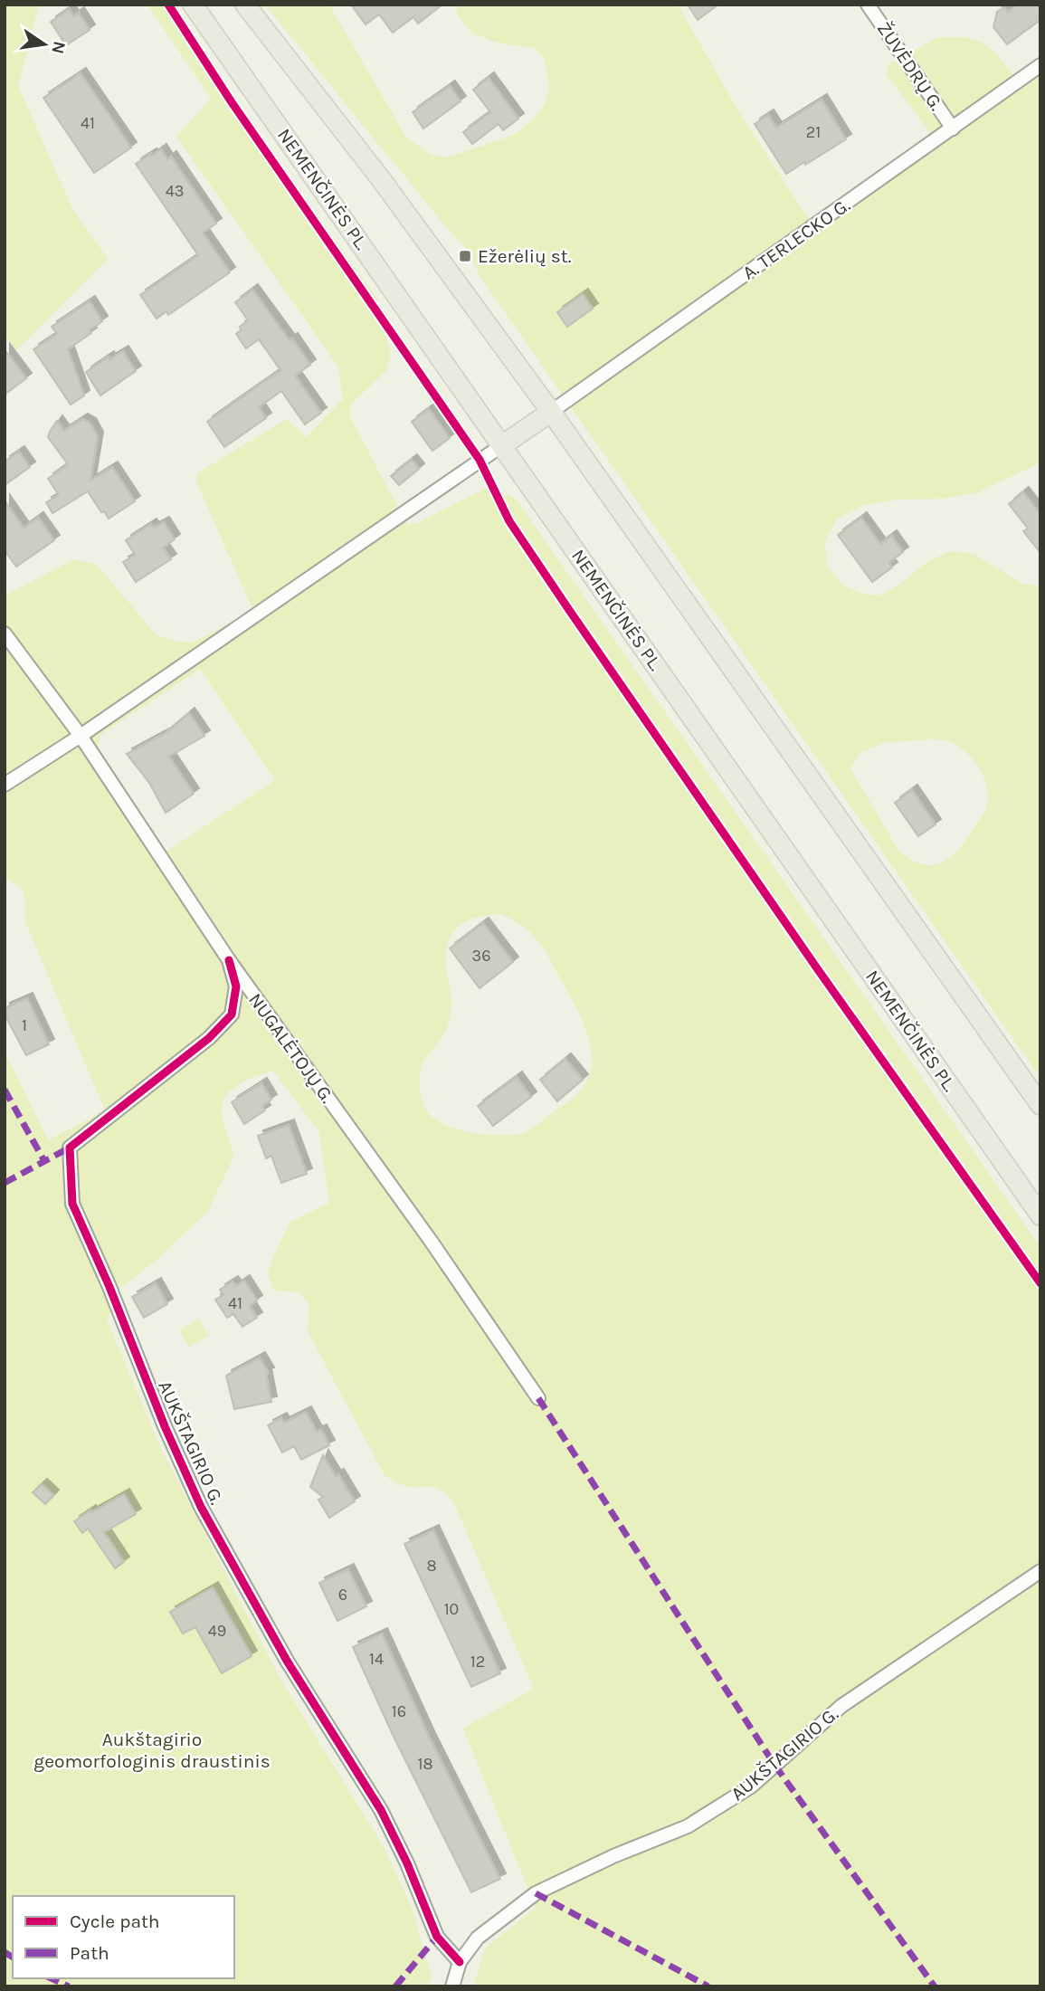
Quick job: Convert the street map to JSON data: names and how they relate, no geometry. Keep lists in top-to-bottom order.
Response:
{
  "streets": {
    "main road": ["NEMENČINĖS PL."],
    "street": [
      "ŽUVĖDRŲ G.",
      "A. TERLECKO G.",
      "NUGALĖTOJŲ G.",
      "AUKŠTAGIRIO G."
    ]
  },
  "crossings": [
    ["ŽUVĖDRŲ G.", "A. TERLECKO G."],
    ["NUGALĖTOJŲ G.", "AUKŠTAGIRIO G."]
  ],
  "parks": ["Aukštagirio geomorfologinis draustinis"],
  "places": {
    "transit": ["Ežerėlių st."]
  },
  "house_numbers": [
    "41",
    "21",
    "43",
    "36",
    "1",
    "41",
    "8",
    "6",
    "10",
    "49",
    "14",
    "12",
    "16",
    "18"
  ],
  "legend": ["Cycle path", "Path"],
  "north": "right"
}
